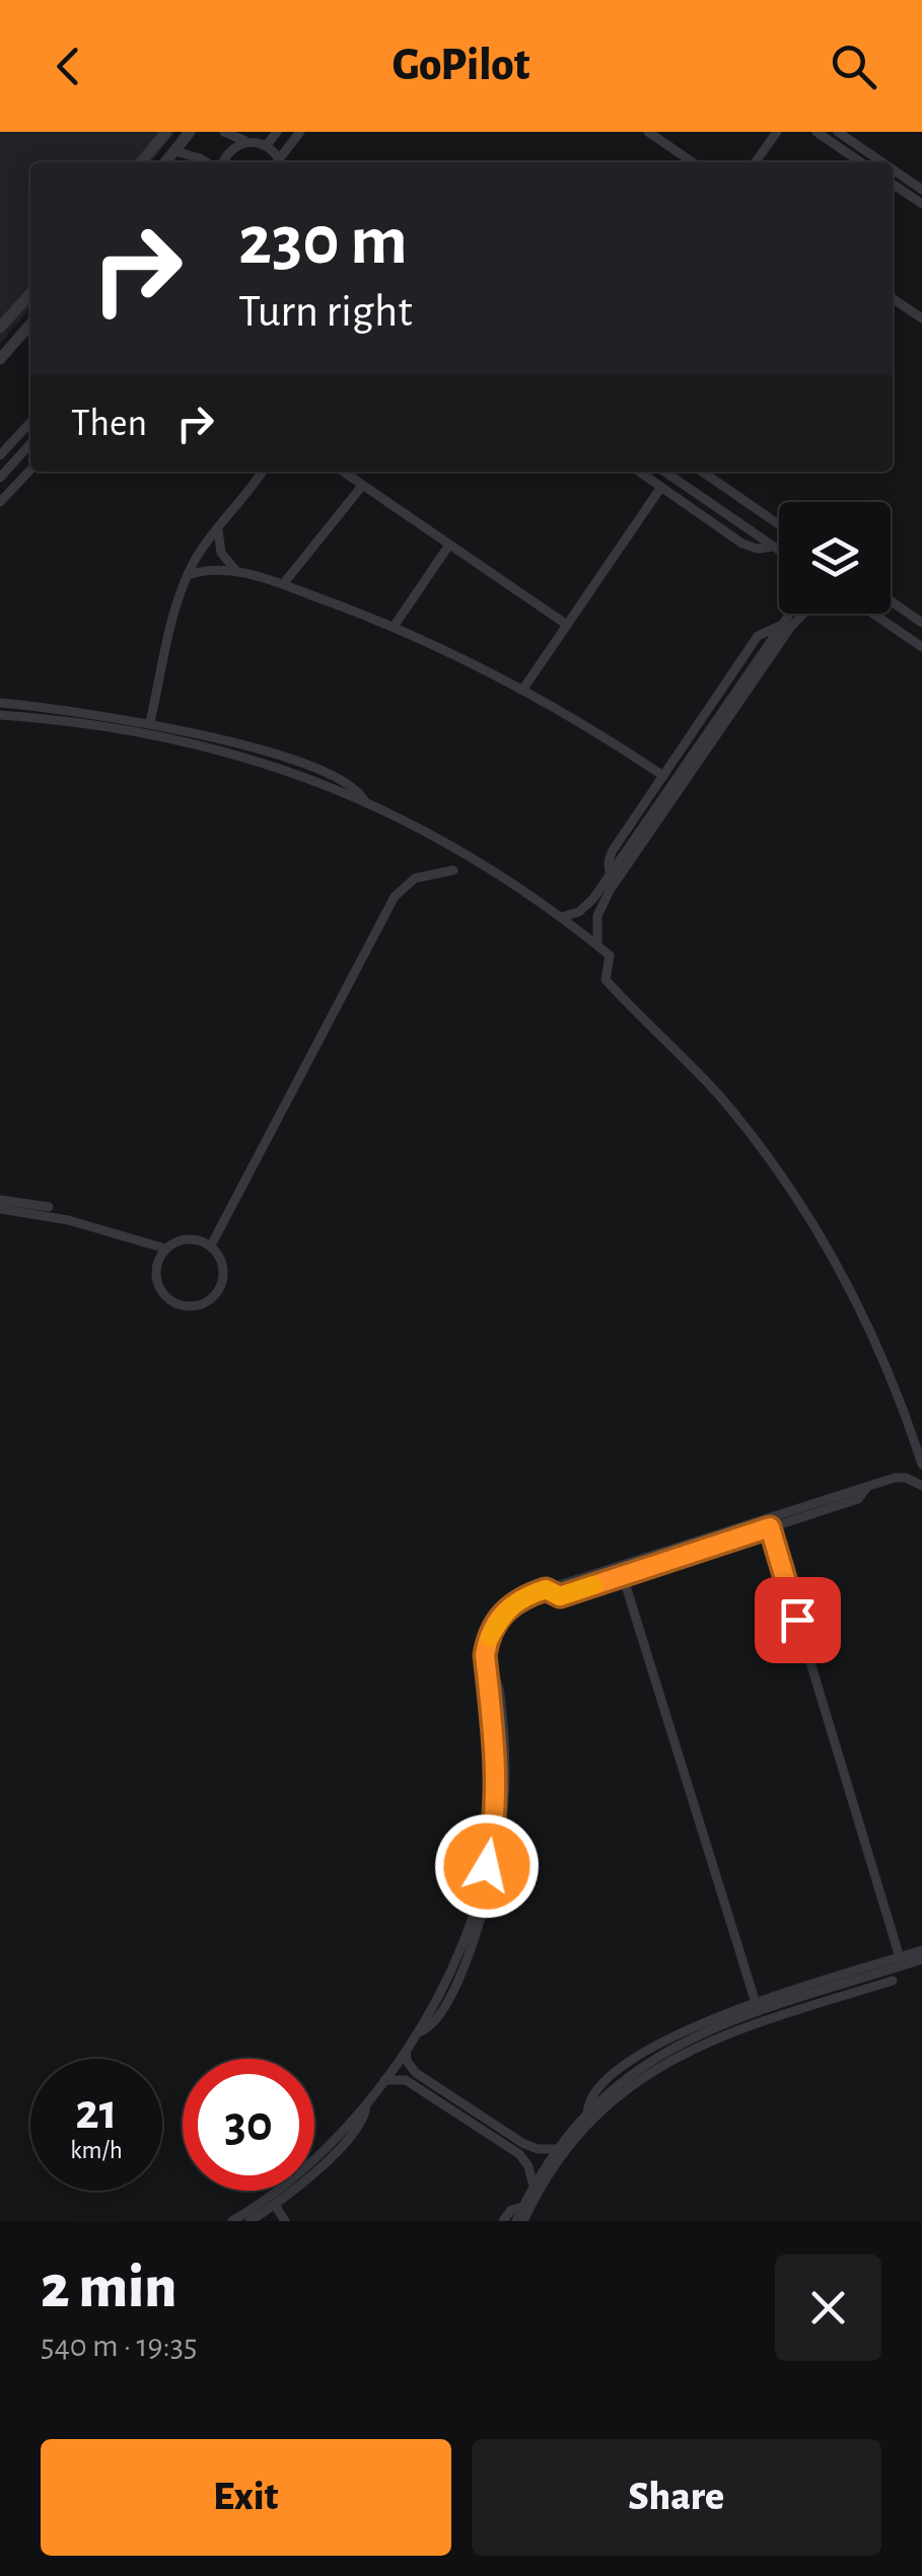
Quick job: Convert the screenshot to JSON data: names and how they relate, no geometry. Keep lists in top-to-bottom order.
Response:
{
  "page": {
    "header": "GoPilot",
    "turn": ["230 m", "Turn right"],
    "then": "Then",
    "speed": "21 km/h",
    "limit": "30",
    "heading": ["2 min", "540 m · 19:35"],
    "buttons": ["Exit", "Share"]
  }
}
